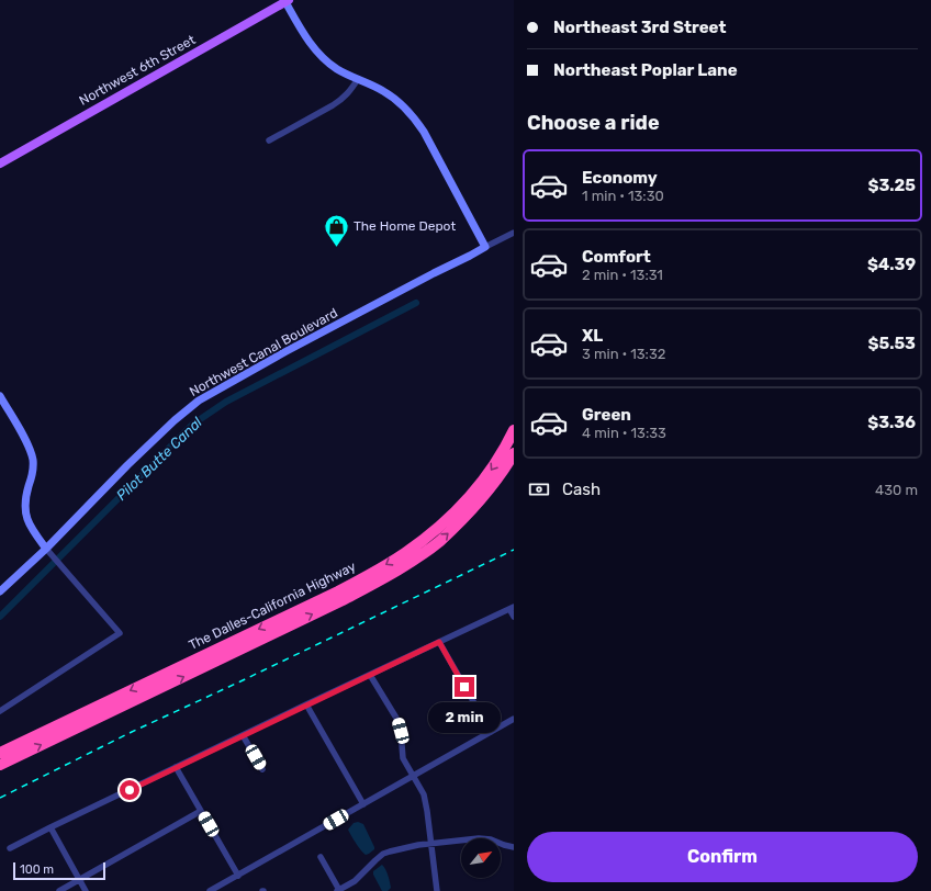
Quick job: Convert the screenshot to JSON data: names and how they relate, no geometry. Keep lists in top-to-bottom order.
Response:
{
  "streets": {
    "highway": ["The Dalles-California Highway"],
    "main road": ["Northwest 6th Street"],
    "street": ["Northwest Canal Boulevard"]
  },
  "water": ["Pilot Butte Canal"],
  "places": {
    "shop": ["The Home Depot"]
  },
  "scale_bar": "100 m",
  "north": "top right",
  "page": {
    "banner": ["Northeast 3rd Street", "Northeast Poplar Lane"],
    "heading": "Choose a ride",
    "list": [
      {
        "name": "Economy",
        "note": "1 min · 13:30",
        "value": "$3.25"
      },
      {
        "name": "Comfort",
        "note": "2 min · 13:31",
        "value": "$4.39"
      },
      {
        "name": "XL",
        "note": "3 min · 13:32",
        "value": "$5.53"
      },
      {
        "name": "Green",
        "note": "4 min · 13:33",
        "value": "$3.36"
      }
    ],
    "pay": ["Cash", "430 m"],
    "bubble": "2 min",
    "buttons": "Confirm",
    "scale": "100 m"
  }
}
